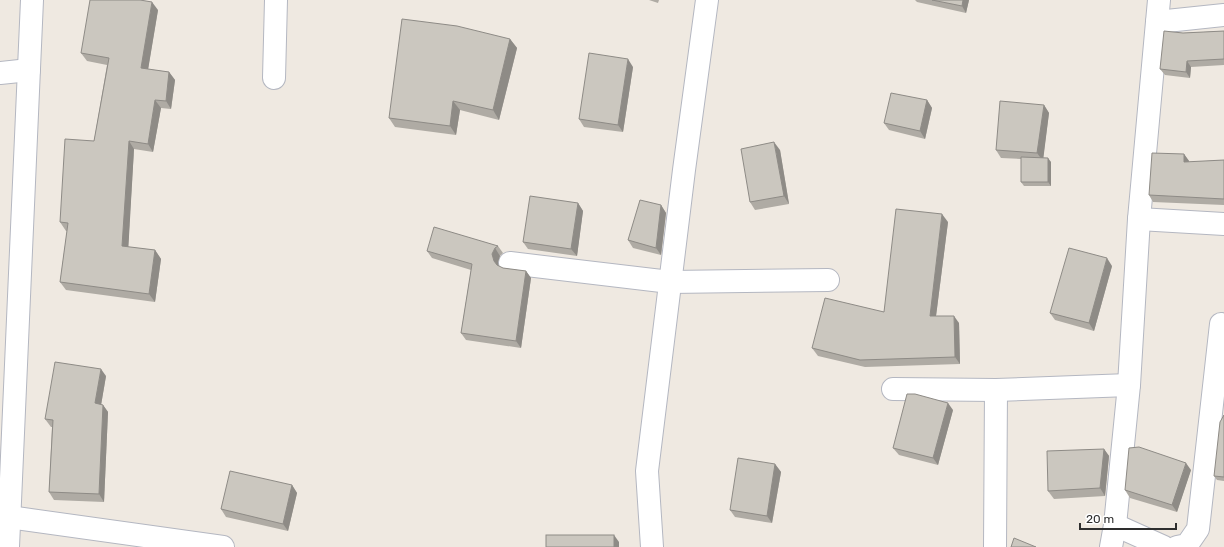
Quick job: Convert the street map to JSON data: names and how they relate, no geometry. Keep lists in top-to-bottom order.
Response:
{
  "scale_bar": "20 m"
}
